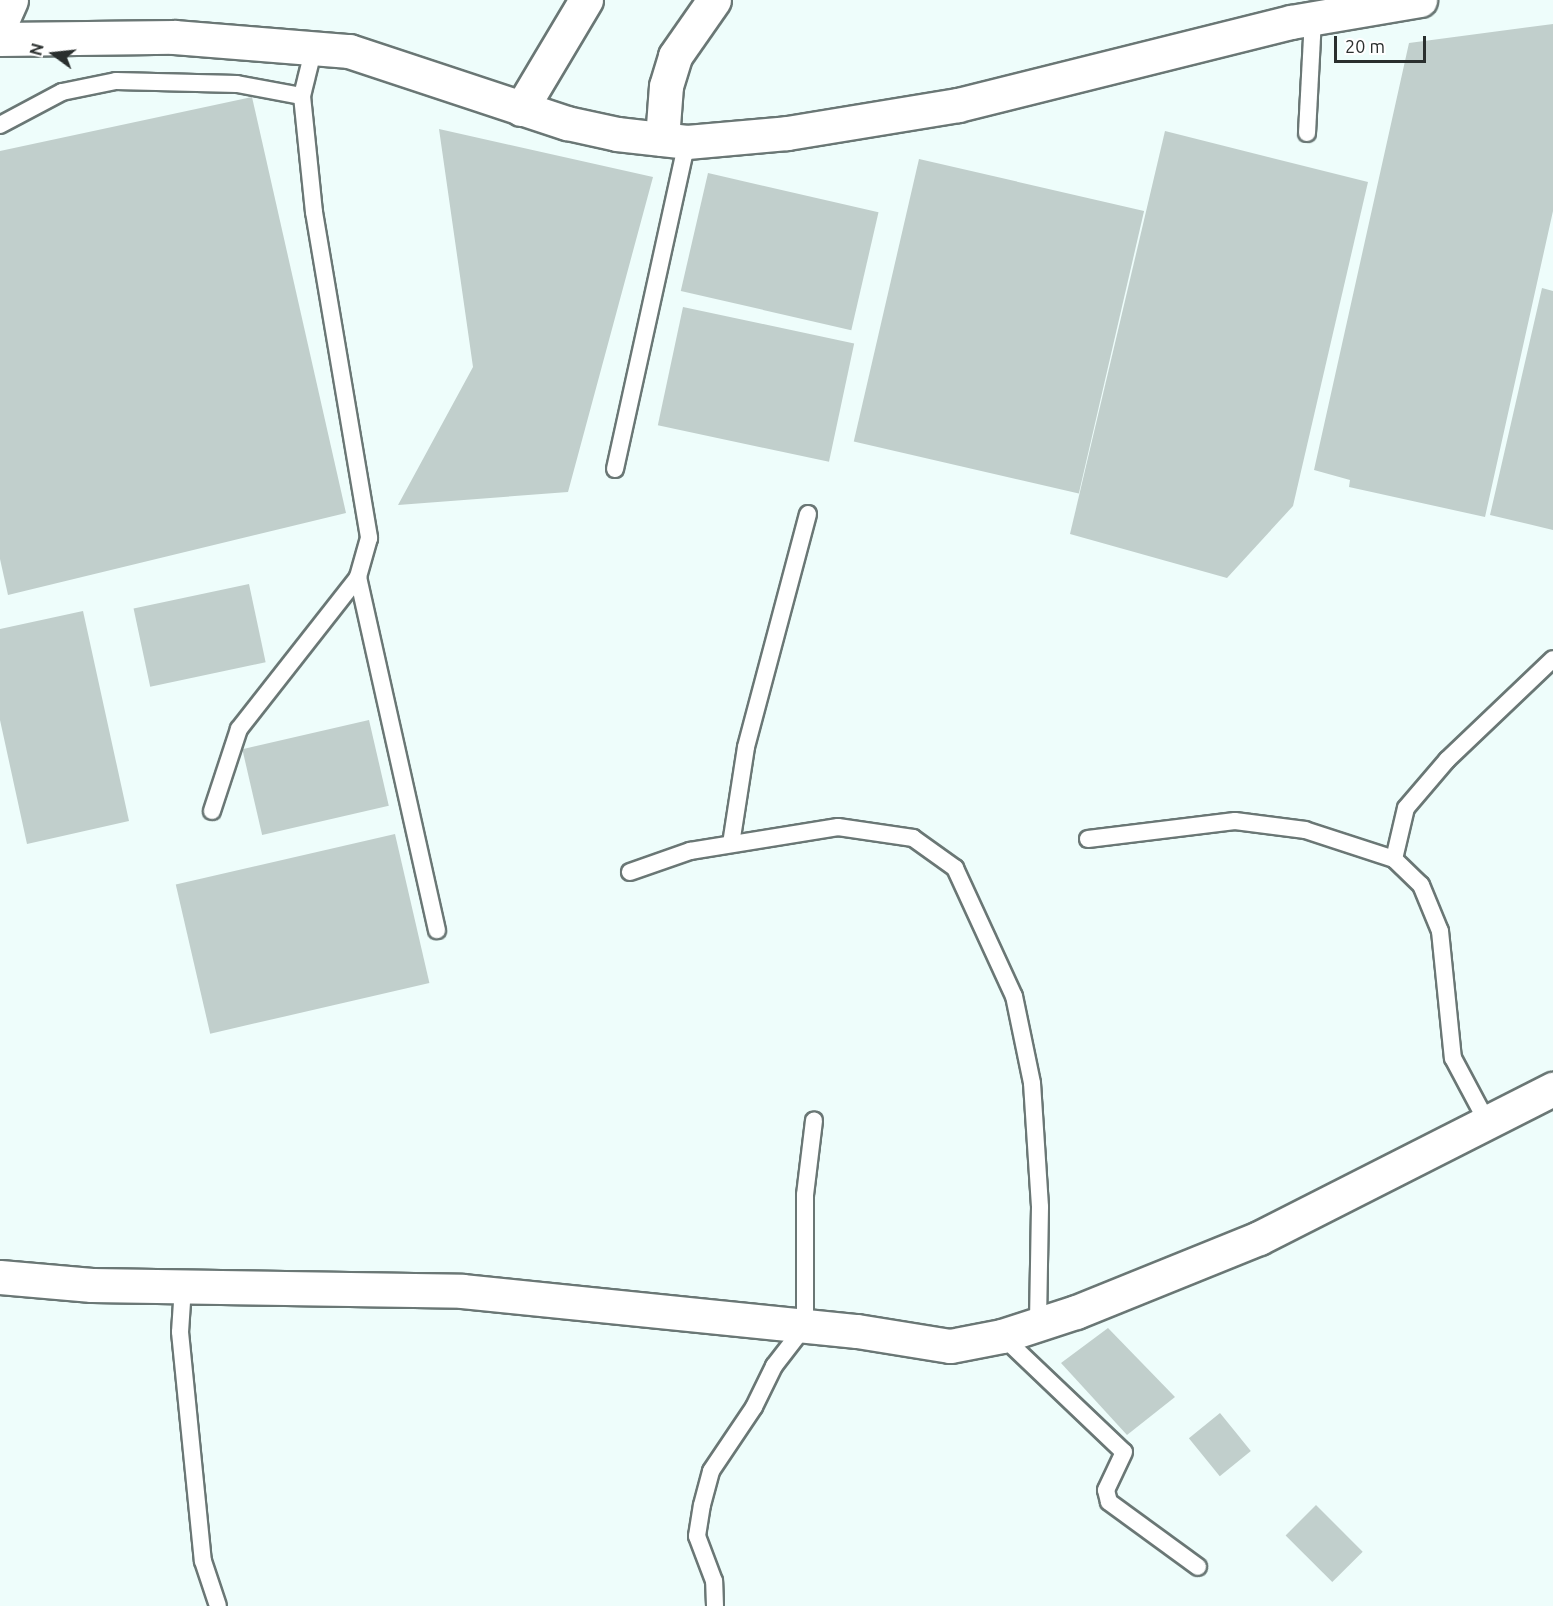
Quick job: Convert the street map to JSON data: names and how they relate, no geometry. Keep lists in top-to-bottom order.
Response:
{
  "scale_bar": "20 m",
  "north": "left"
}
